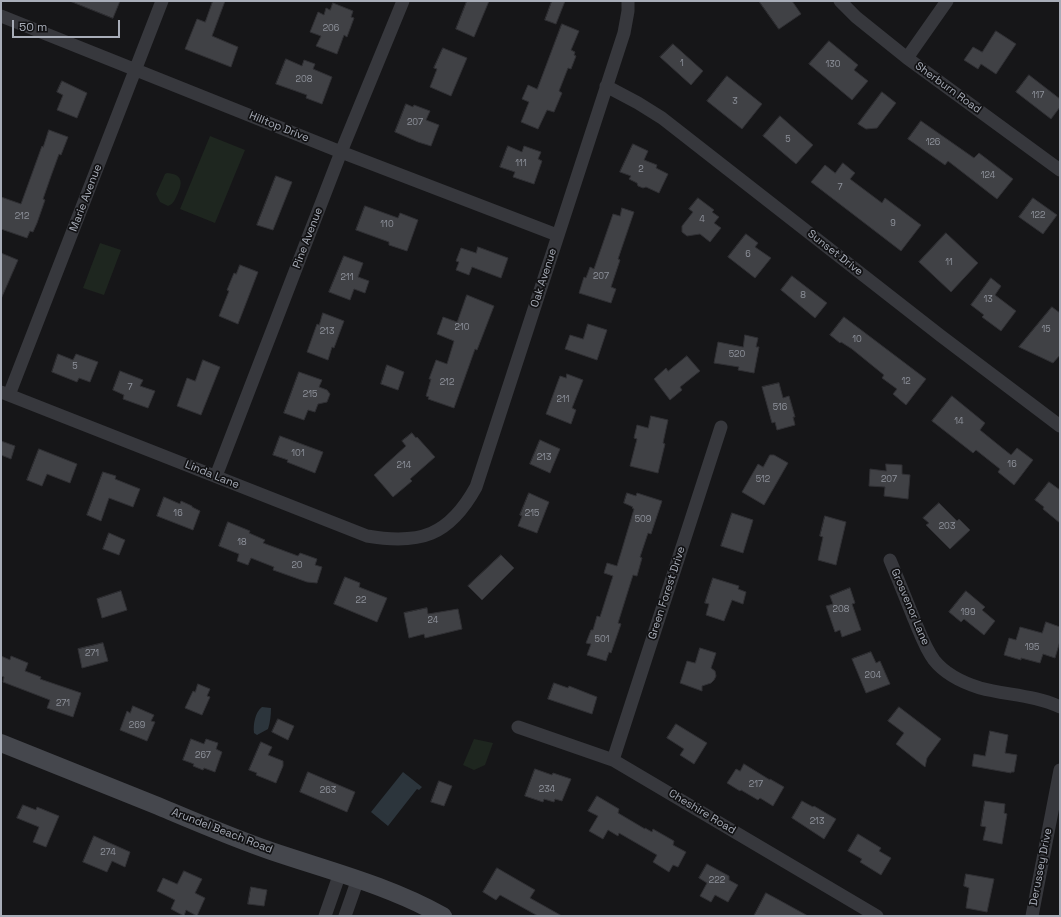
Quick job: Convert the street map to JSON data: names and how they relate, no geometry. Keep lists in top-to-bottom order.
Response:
{
  "streets": {
    "street": [
      "Sherburn Road",
      "Hilltop Drive",
      "Marie Avenue",
      "Pine Avenue",
      "Sunset Drive",
      "Oak Avenue",
      "Linda Lane",
      "Green Forest Drive",
      "Grosvenor Lane",
      "Cheshire Road",
      "Arundel Beach Road",
      "Derussey Drive"
    ]
  },
  "crossings": [
    ["Hilltop Drive", "Marie Avenue"],
    ["Hilltop Drive", "Pine Avenue"],
    ["Hilltop Drive", "Oak Avenue"],
    ["Marie Avenue", "Linda Lane"],
    ["Pine Avenue", "Linda Lane"],
    ["Sunset Drive", "Oak Avenue"],
    ["Oak Avenue", "Linda Lane"],
    ["Green Forest Drive", "Cheshire Road"]
  ],
  "house_numbers": [
    "206",
    "1",
    "130",
    "208",
    "117",
    "3",
    "207",
    "5",
    "126",
    "111",
    "2",
    "124",
    "7",
    "122",
    "212",
    "4",
    "9",
    "110",
    "6",
    "11",
    "207",
    "211",
    "8",
    "13",
    "210",
    "15",
    "213",
    "10",
    "520",
    "5",
    "12",
    "212",
    "7",
    "215",
    "211",
    "516",
    "14",
    "101",
    "213",
    "16",
    "214",
    "512",
    "207",
    "16",
    "215",
    "509",
    "203",
    "18",
    "20",
    "22",
    "208",
    "199",
    "24",
    "501",
    "195",
    "271",
    "204",
    "271",
    "269",
    "267",
    "217",
    "234",
    "263",
    "213",
    "274",
    "222"
  ],
  "scale_bar": "50 m"
}
